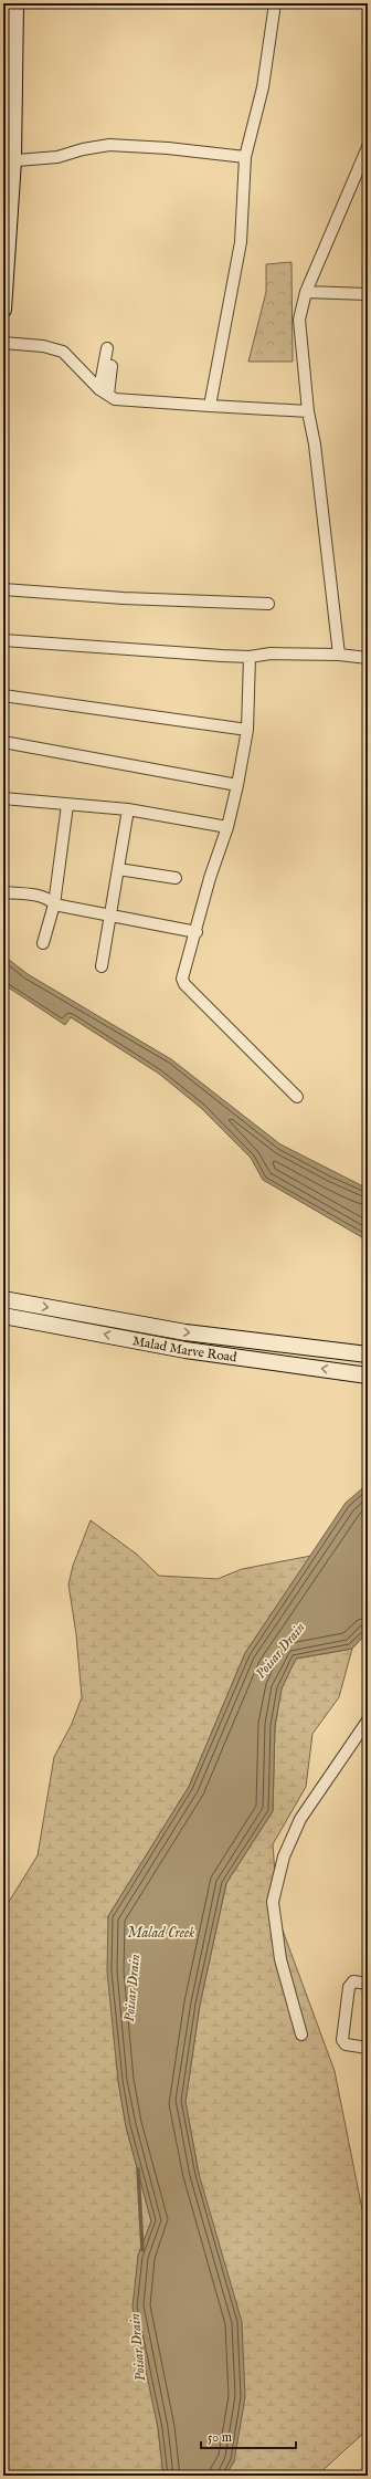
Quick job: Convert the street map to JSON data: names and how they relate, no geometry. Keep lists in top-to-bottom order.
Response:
{
  "streets": {
    "main road": ["Malad Marve Road"]
  },
  "water": ["Poisar Drain", "Malad Creek"],
  "scale_bar": "50 m"
}
